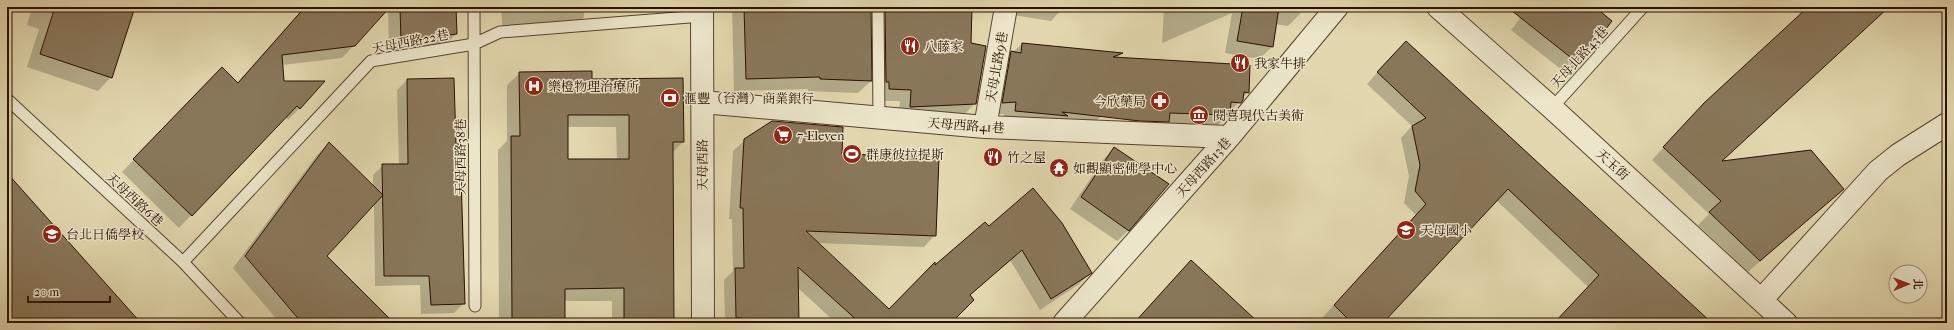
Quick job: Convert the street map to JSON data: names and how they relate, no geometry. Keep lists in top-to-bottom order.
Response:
{
  "streets": {
    "street": [
      "天母北路9巷",
      "天母西路41巷",
      "天玉街",
      "天母西路",
      "天母西路13巷"
    ],
    "lane": [
      "天母西路22巷",
      "天母北路43巷",
      "天母西路38巷",
      "天母西路6巷"
    ]
  },
  "crossings": [
    ["天母西路22巷", "天母西路38巷"],
    ["天母西路22巷", "天母西路"],
    ["天母西路22巷", "天母西路6巷"],
    ["天母北路43巷", "天玉街"],
    ["天母北路9巷", "天母西路41巷"],
    ["天母西路41巷", "天母西路"],
    ["天母西路41巷", "天母西路13巷"]
  ],
  "places": {
    "restaurant": ["八藤家", "我家牛排", "竹之屋"],
    "hospital": ["樂橙物理治療所"],
    "bank": ["滙豐（台灣）商業銀行"],
    "pharmacy": ["今欣藥局"],
    "museum": ["閱喜現代古美術"],
    "supermarket": ["7-Eleven"],
    "sports": ["群康彼拉提斯"],
    "temple": ["如觀顯密佛學中心"],
    "school or university": ["天母國小", "台北日僑學校"]
  },
  "scale_bar": "20 m",
  "north": "right"
}
